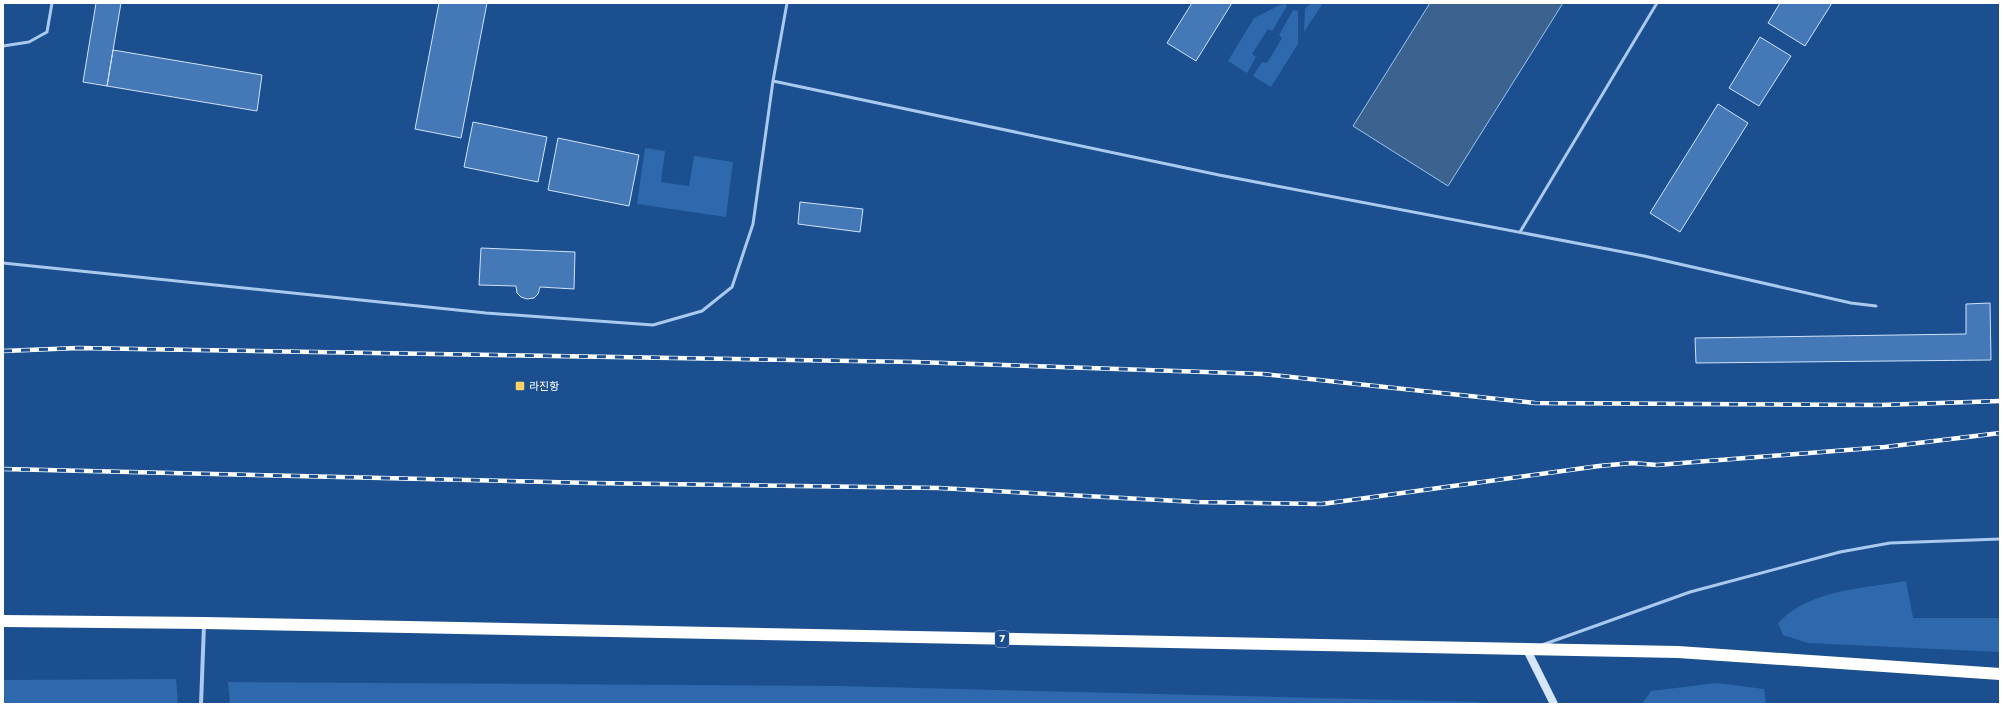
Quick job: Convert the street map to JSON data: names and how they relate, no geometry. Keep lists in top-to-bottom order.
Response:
{
  "streets": {
    "highway": ["7"]
  },
  "places": {
    "transit": ["라진항"]
  }
}
